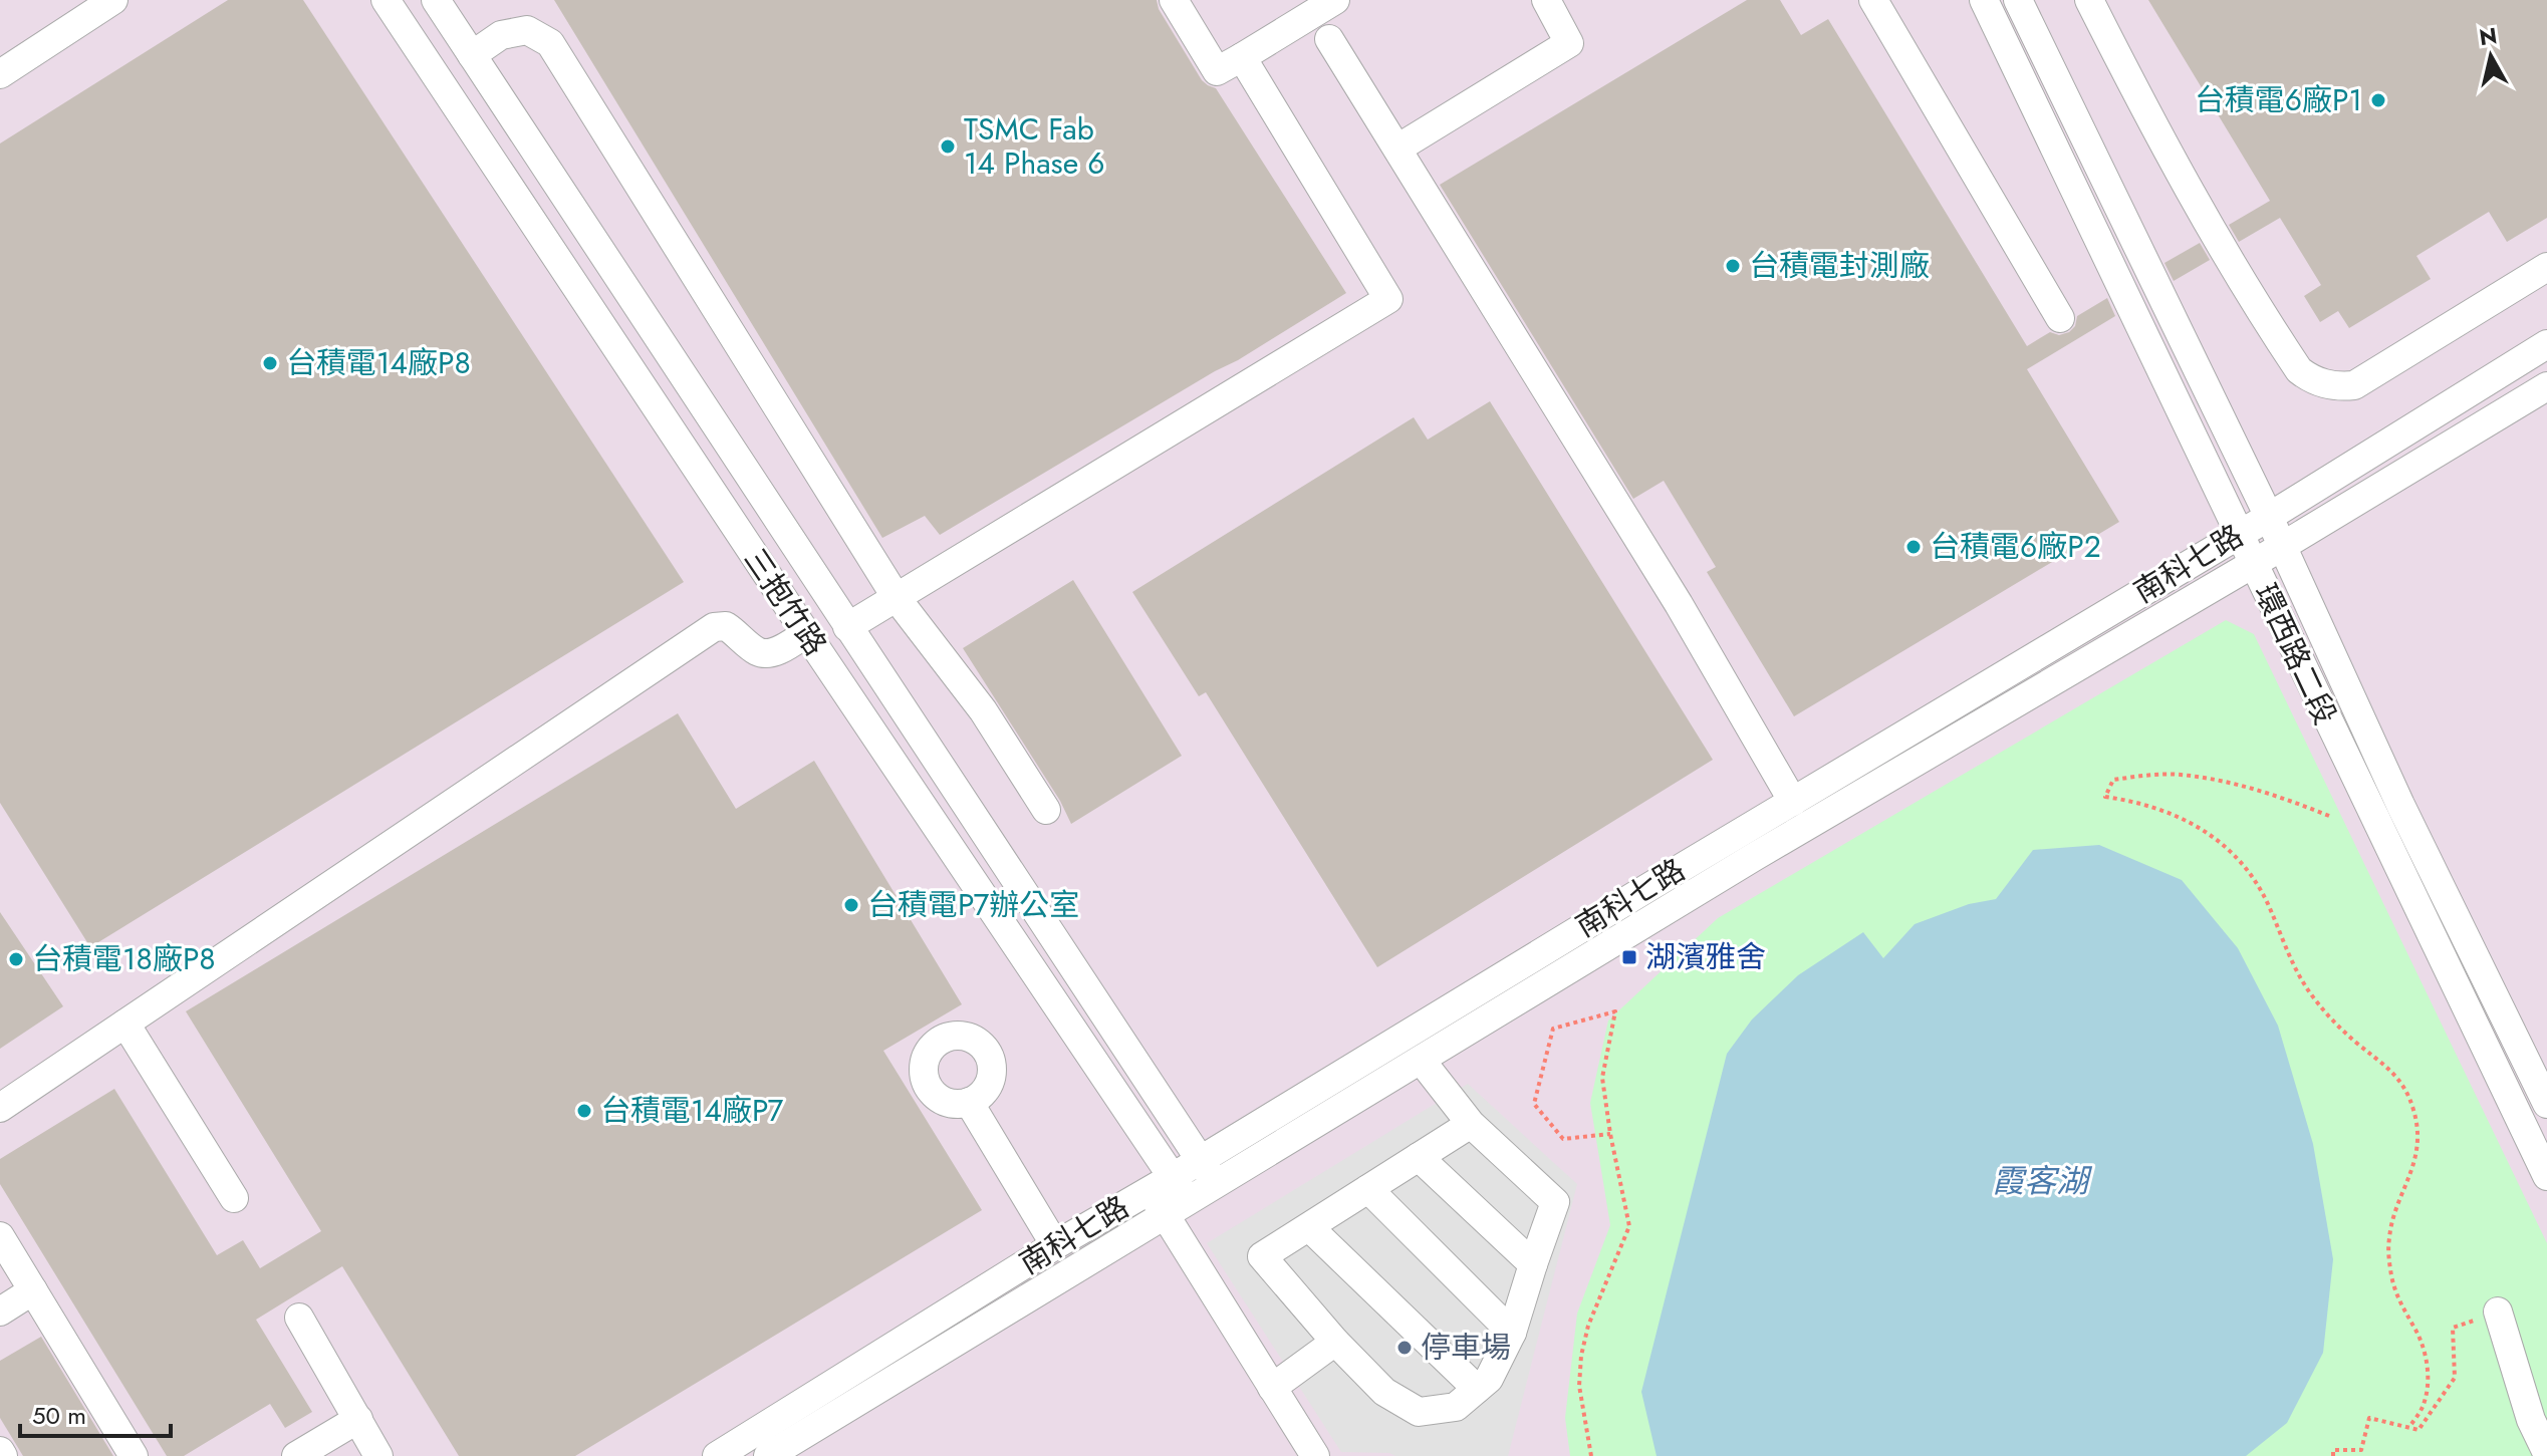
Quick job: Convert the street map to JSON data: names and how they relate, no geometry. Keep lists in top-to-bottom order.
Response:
{
  "streets": {
    "street": ["南科七路", "三抱竹路", "環西路二段"]
  },
  "crossings": [
    ["南科七路", "三抱竹路"],
    ["南科七路", "環西路二段"]
  ],
  "water": ["霞客湖"],
  "places": {
    "other": [
      "台積電6廠P1",
      "TSMC Fab 14 Phase 6",
      "台積電封測廠",
      "台積電14廠P8",
      "台積電6廠P2",
      "台積電P7辦公室",
      "台積電18廠P8",
      "台積電14廠P7",
      "停車場"
    ],
    "transit": ["湖濱雅舍"]
  },
  "scale_bar": "50 m",
  "north": "top"
}
